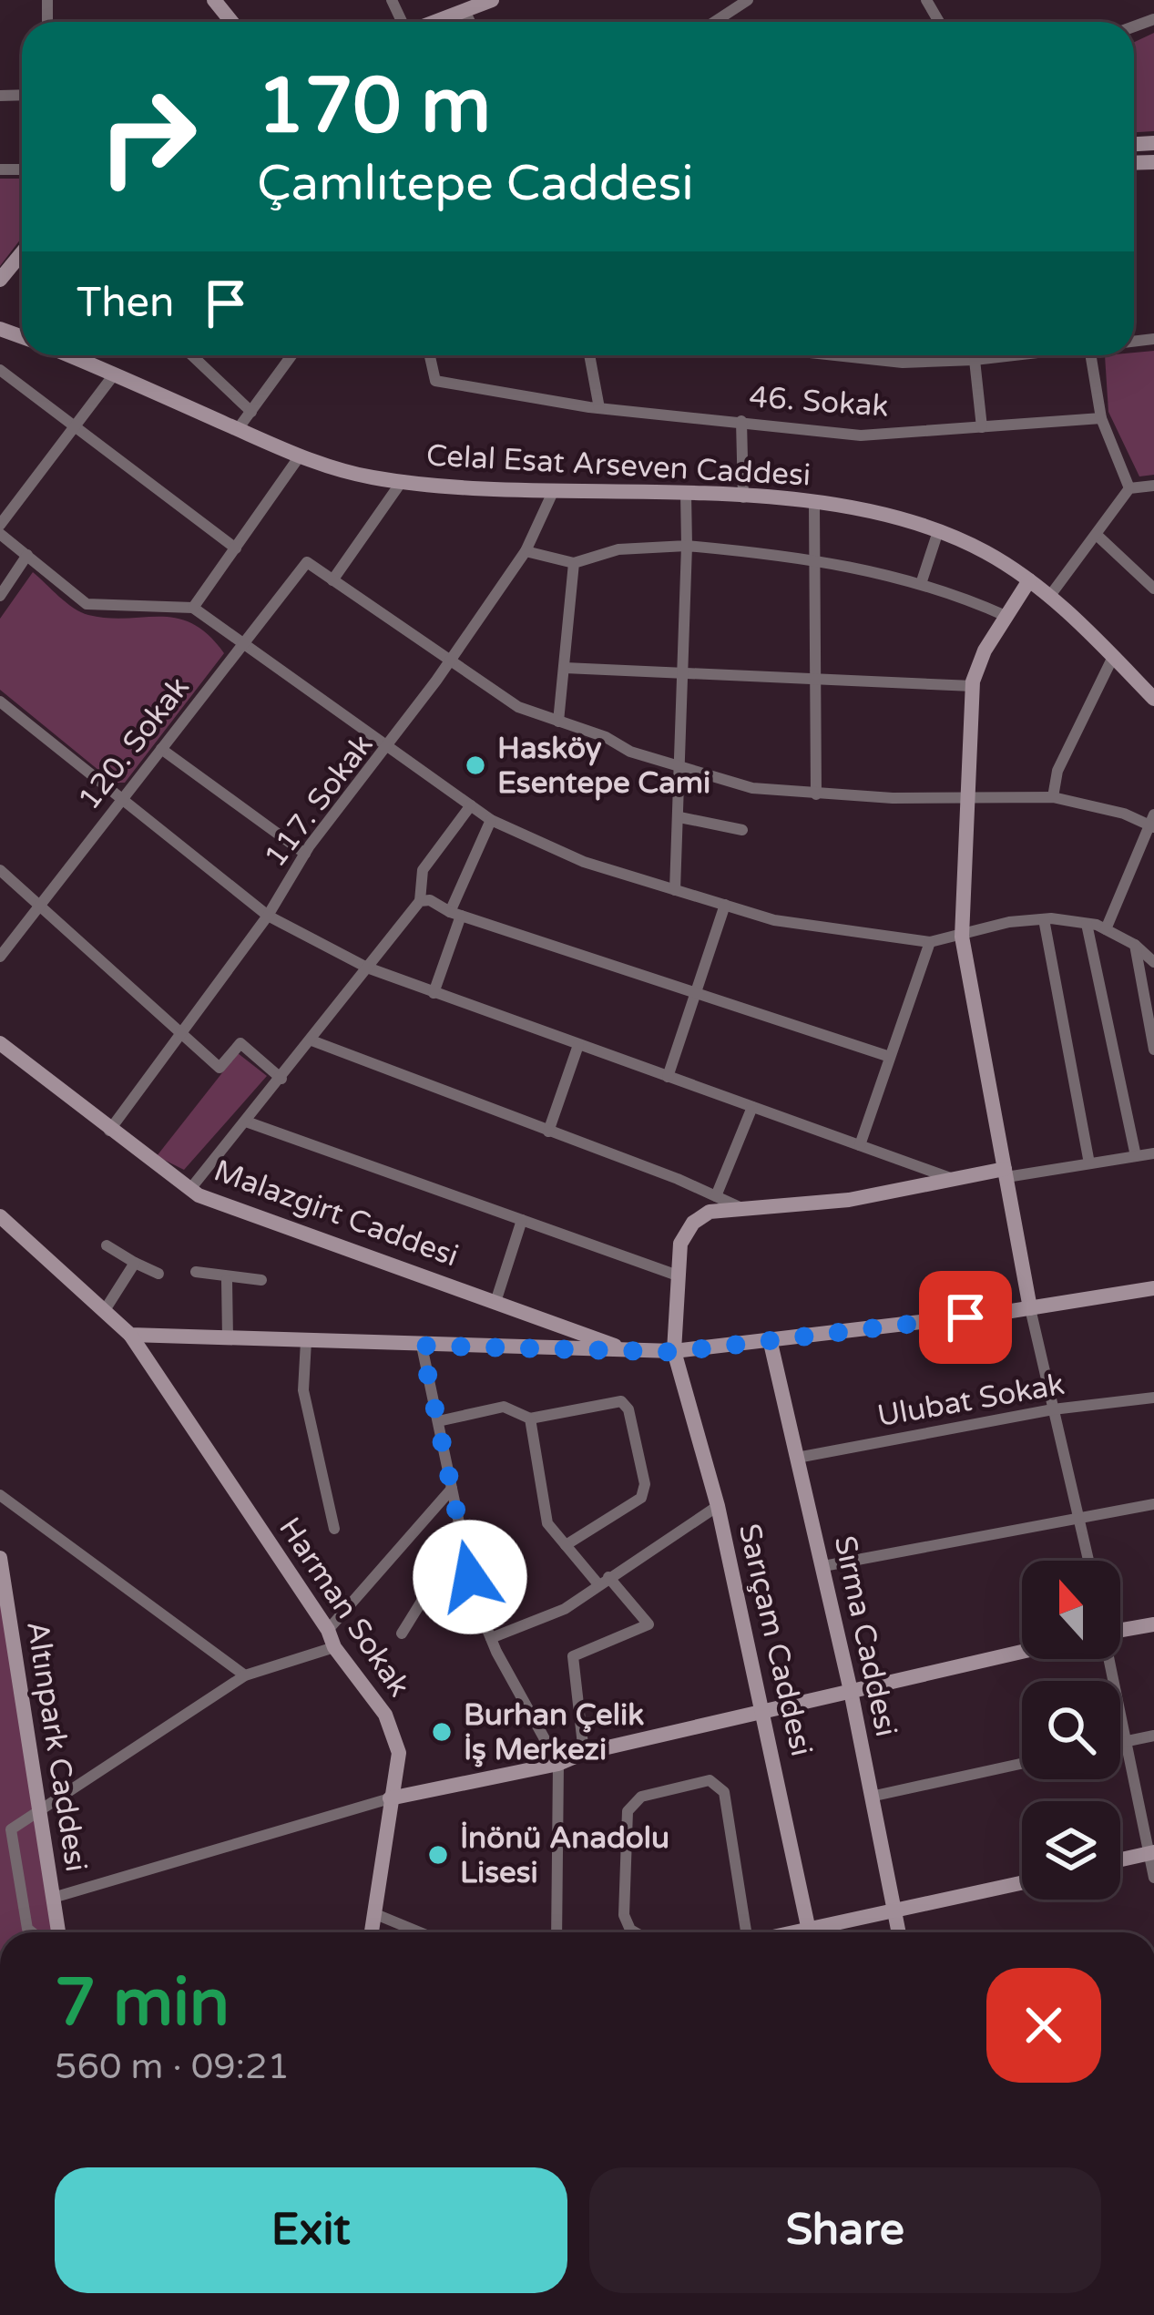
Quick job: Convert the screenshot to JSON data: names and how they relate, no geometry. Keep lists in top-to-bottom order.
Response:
{
  "streets": {
    "street": [
      "46. Sokak",
      "Celal Esat Arseven Caddesi",
      "120. Sokak",
      "117. Sokak",
      "Malazgirt Caddesi",
      "Ulubat Sokak",
      "Harman Sokak",
      "Sırma Caddesi",
      "Sarıçam Caddesi",
      "Altınpark Caddesi"
    ]
  },
  "crossings": [
    ["Celal Esat Arseven Caddesi", "117. Sokak"],
    ["117. Sokak", "Malazgirt Caddesi"],
    ["Ulubat Sokak", "Sırma Caddesi"]
  ],
  "places": ["Hasköy Esentepe Cami", "Burhan Çelik İş Merkezi", "İnönü Anadolu Lisesi"],
  "north": "top",
  "page": {
    "turn": ["170 m", "Çamlıtepe Caddesi"],
    "then": "Then",
    "heading": ["7 min", "560 m · 09:21"],
    "buttons": ["Exit", "Share"]
  }
}
